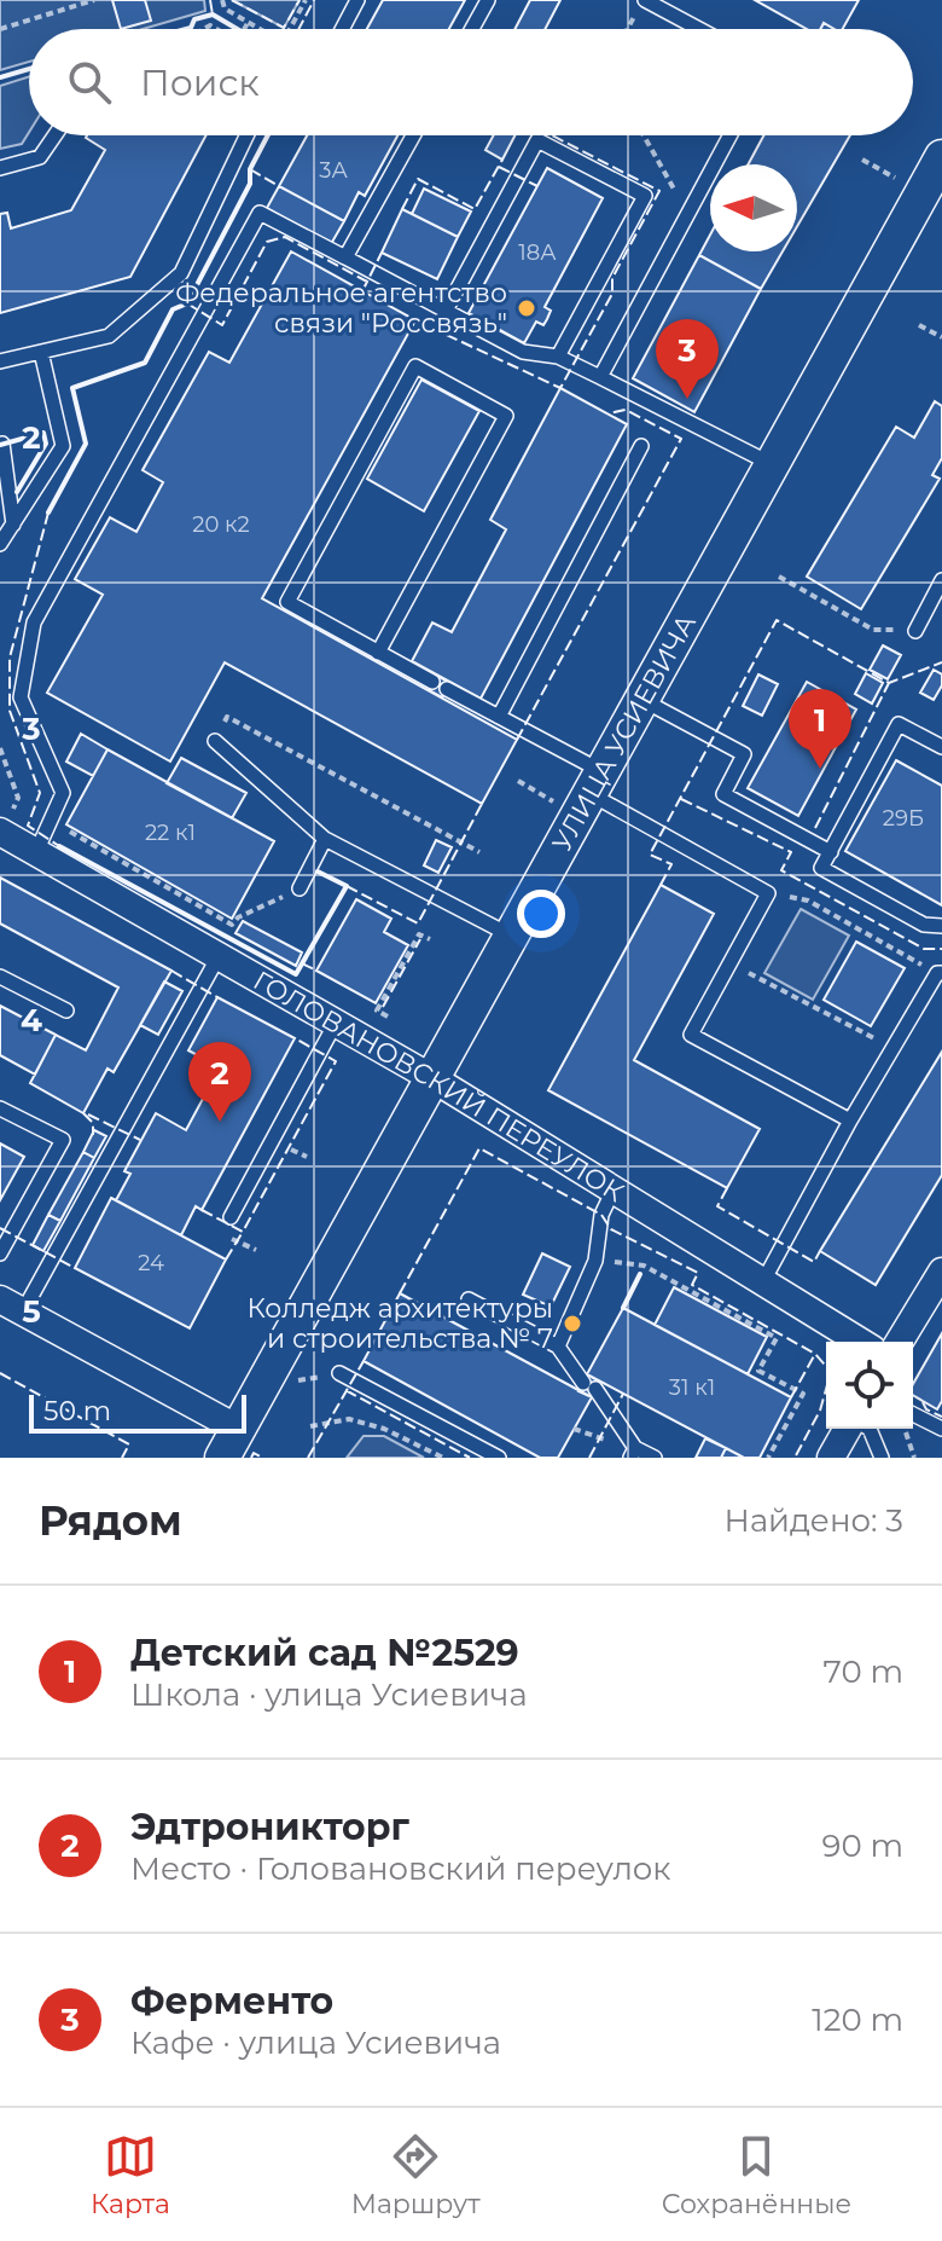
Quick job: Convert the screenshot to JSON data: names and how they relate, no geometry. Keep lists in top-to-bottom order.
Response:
{
  "streets": {
    "street": ["УЛИЦА УСИЕВИЧА", "ГОЛОВАНОВСКИЙ ПЕРЕУЛОК"]
  },
  "crossings": [
    ["УЛИЦА УСИЕВИЧА", "ГОЛОВАНОВСКИЙ ПЕРЕУЛОК"]
  ],
  "places": ["Федеральное агентство связи \"Россвязь\"", "Колледж архитектуры и строительства № 7"],
  "house_numbers": [
    "3А",
    "18А",
    "20 к2",
    "29Б",
    "22 к1",
    "24",
    "31 к1"
  ],
  "scale_bar": "50 m",
  "north": "left",
  "page": {
    "search": "Поиск",
    "pins": ["3", "1", "2"],
    "scale": "50 m",
    "heading": ["Рядом", "Найдено: 3"],
    "list": [
      {
        "mark": "1",
        "name": "Детский сад №2529",
        "note": "Школа · улица Усиевича",
        "value": "70 m"
      },
      {
        "mark": "2",
        "name": "Эдтроникторг",
        "note": "Место · Головановский переулок",
        "value": "90 m"
      },
      {
        "mark": "3",
        "name": "Ферменто",
        "note": "Кафе · улица Усиевича",
        "value": "120 m"
      }
    ],
    "nav": ["Карта", "Маршрут", "Сохранённые"]
  },
  "grid": {
    "rows": [
      "2",
      "3",
      "4",
      "5"
    ]
  }
}
